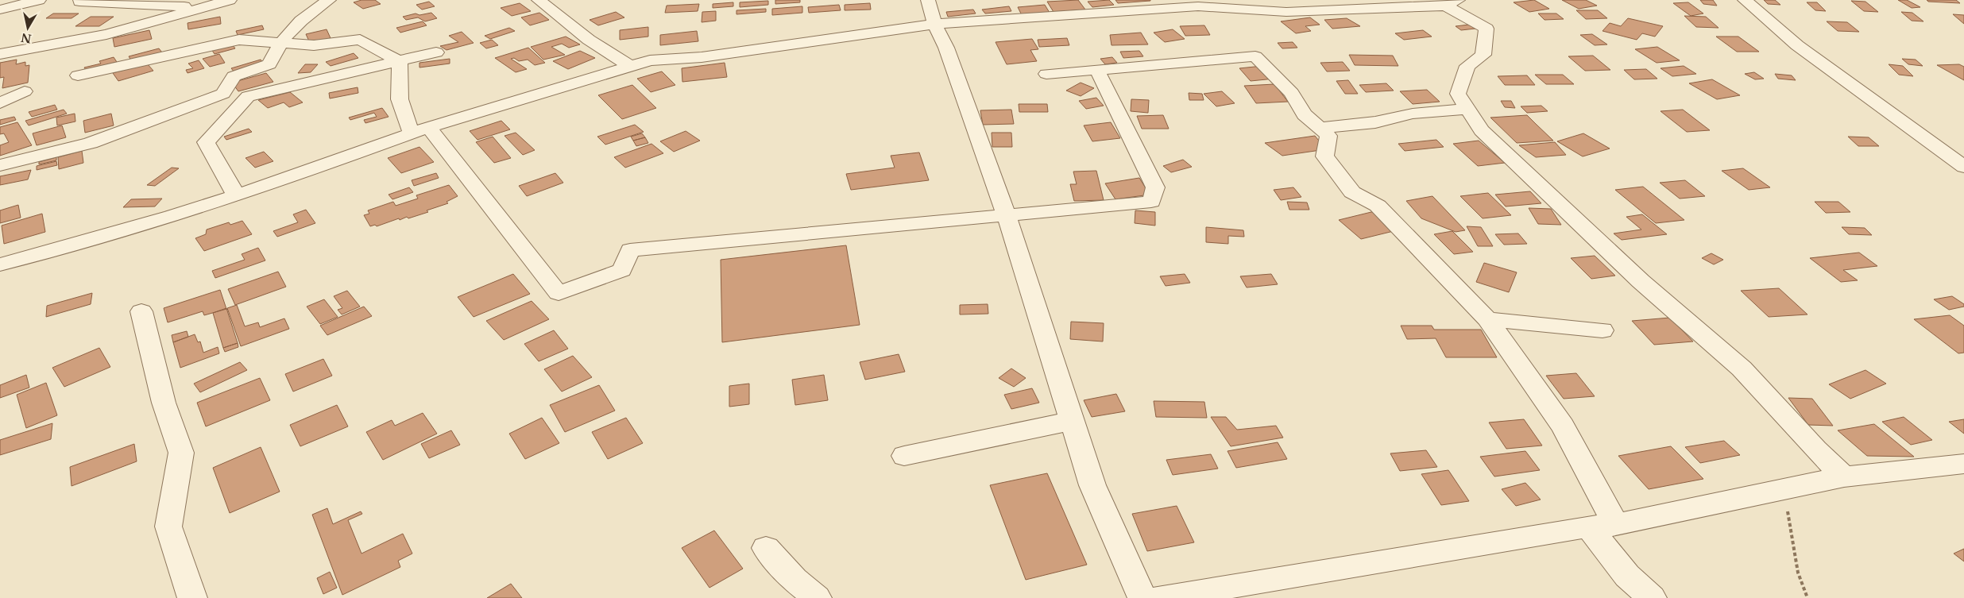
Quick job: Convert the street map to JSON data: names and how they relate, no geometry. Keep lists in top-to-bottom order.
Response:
{
  "north": "bottom"
}
